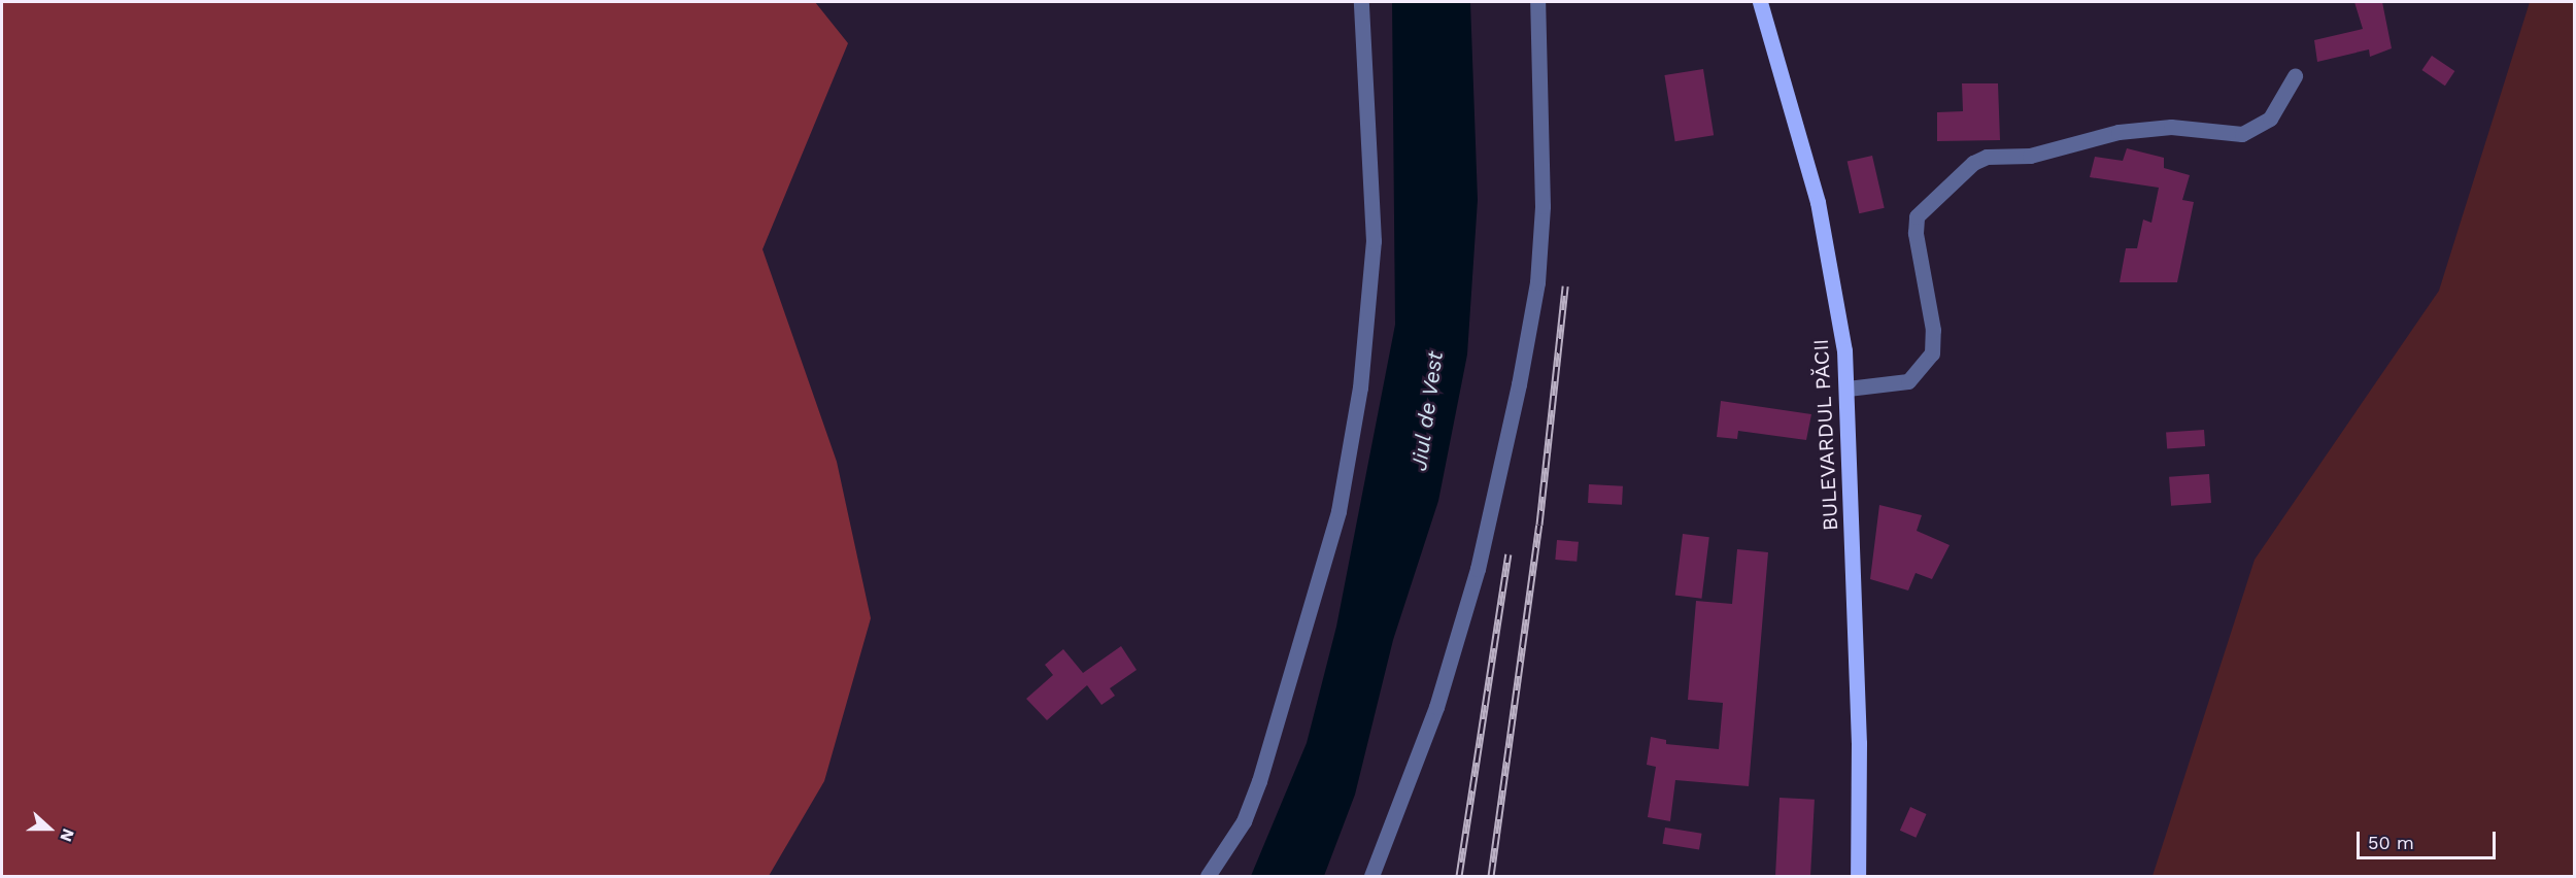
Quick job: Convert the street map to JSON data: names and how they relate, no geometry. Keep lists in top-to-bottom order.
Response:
{
  "streets": {
    "main road": ["BULEVARDUL PĂCII"]
  },
  "water": ["Jiul de Vest"],
  "scale_bar": "50 m",
  "north": "right"
}
